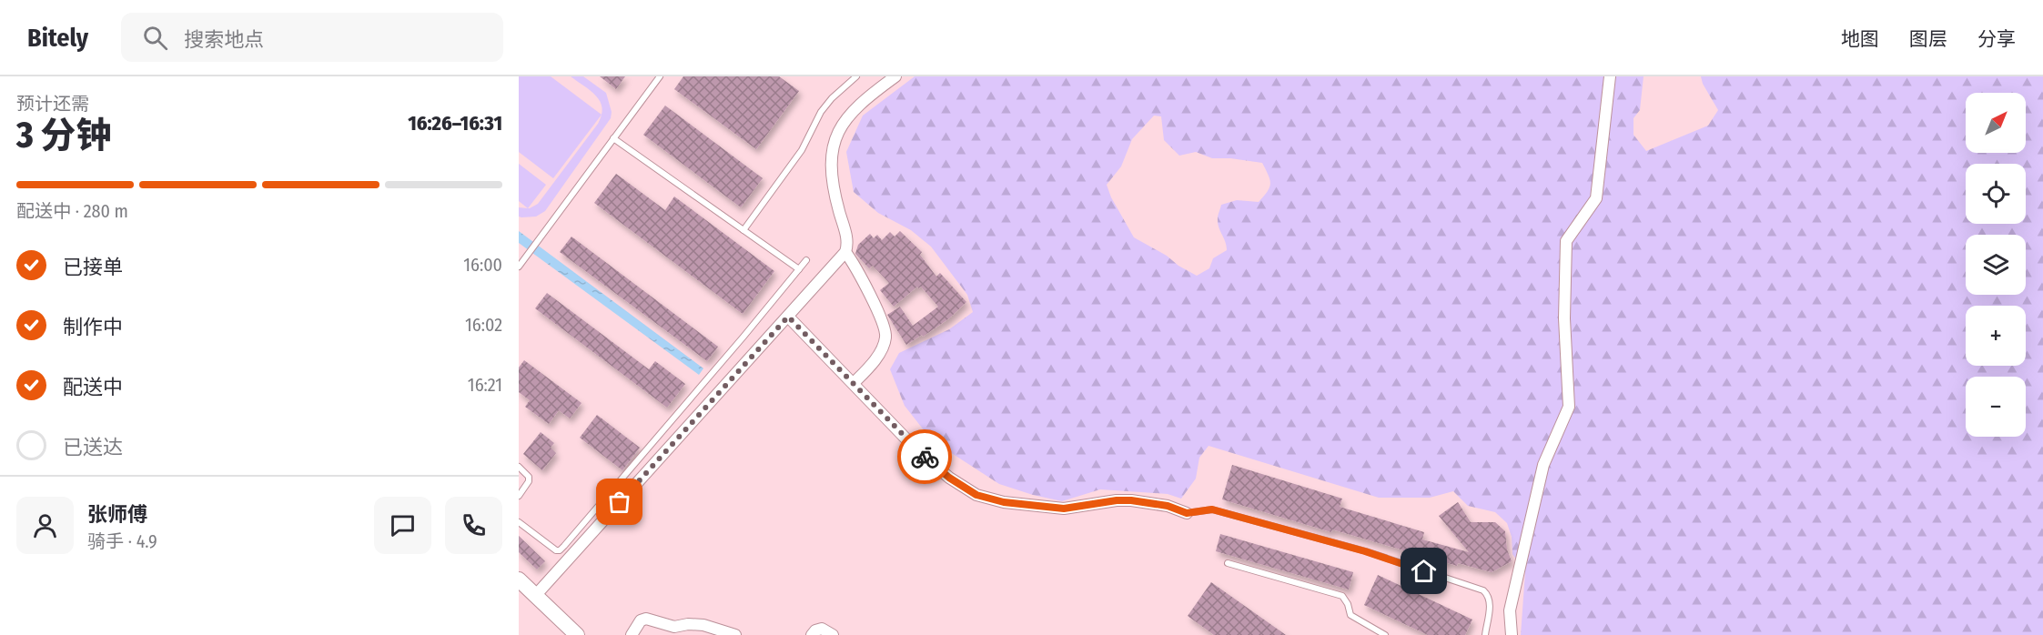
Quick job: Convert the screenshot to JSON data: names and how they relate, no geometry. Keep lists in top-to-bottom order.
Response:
{
  "north": "top right",
  "page": {
    "header": "Bitely",
    "search": "搜索地点",
    "nav": ["地图", "图层", "分享"],
    "heading": ["3 分钟", "预计还需", "16:26–16:31"],
    "panel": ["张师傅", "骑手 · 4.9"],
    "map_buttons": ["+", "−"],
    "bar": "配送中 · 280 m",
    "list": [
      ["已接单", "16:00"],
      ["制作中", "16:02"],
      ["配送中", "16:21"],
      "已送达"
    ]
  }
}
